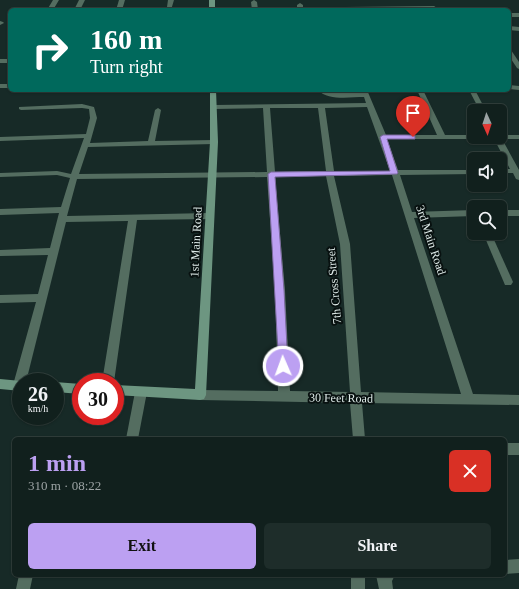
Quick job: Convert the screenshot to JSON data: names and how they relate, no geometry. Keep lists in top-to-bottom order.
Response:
{
  "streets": {
    "main road": ["1st Main Road", "30 Feet Road"],
    "street": ["3rd Main Road", "7th Cross Street"]
  },
  "crossings": [
    ["3rd Main Road", "30 Feet Road"],
    ["1st Main Road", "30 Feet Road"],
    ["7th Cross Street", "30 Feet Road"]
  ],
  "north": "bottom",
  "page": {
    "turn": ["160 m", "Turn right"],
    "speed": "26 km/h",
    "limit": "30",
    "heading": ["1 min", "310 m · 08:22"],
    "buttons": ["Exit", "Share"]
  }
}
